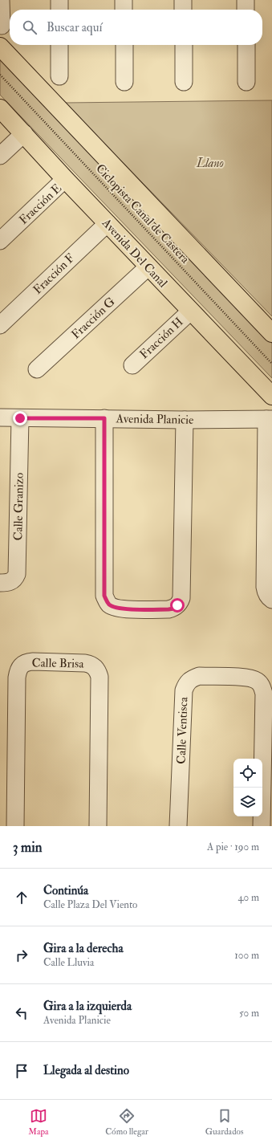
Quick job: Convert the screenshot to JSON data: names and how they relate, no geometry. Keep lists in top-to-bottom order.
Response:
{
  "streets": {
    "main road": ["Avenida Del Canal"],
    "street": [
      "Fracción E",
      "Fracción F",
      "Fracción G",
      "Fracción H",
      "Avenida Planicie",
      "Calle Granizo",
      "Calle Brisa",
      "Calle Ventisca"
    ],
    "path": ["Ciclopista Canal de Castera"]
  },
  "crossings": [
    ["Fracción E", "Avenida Del Canal"],
    ["Avenida Del Canal", "Fracción F"],
    ["Avenida Del Canal", "Fracción G"],
    ["Avenida Del Canal", "Fracción H"],
    ["Avenida Planicie", "Calle Granizo"]
  ],
  "parks": ["Llano"],
  "page": {
    "search": "Buscar aquí",
    "heading": ["3 min", "A pie · 190 m"],
    "list": [
      ["Continúa", "Calle Plaza Del Viento", "40 m"],
      ["Gira a la derecha", "Calle Lluvia", "100 m"],
      ["Gira a la izquierda", "Avenida Planicie", "50 m"],
      "Llegada al destino"
    ],
    "nav": ["Mapa", "Cómo llegar", "Guardados"]
  }
}
